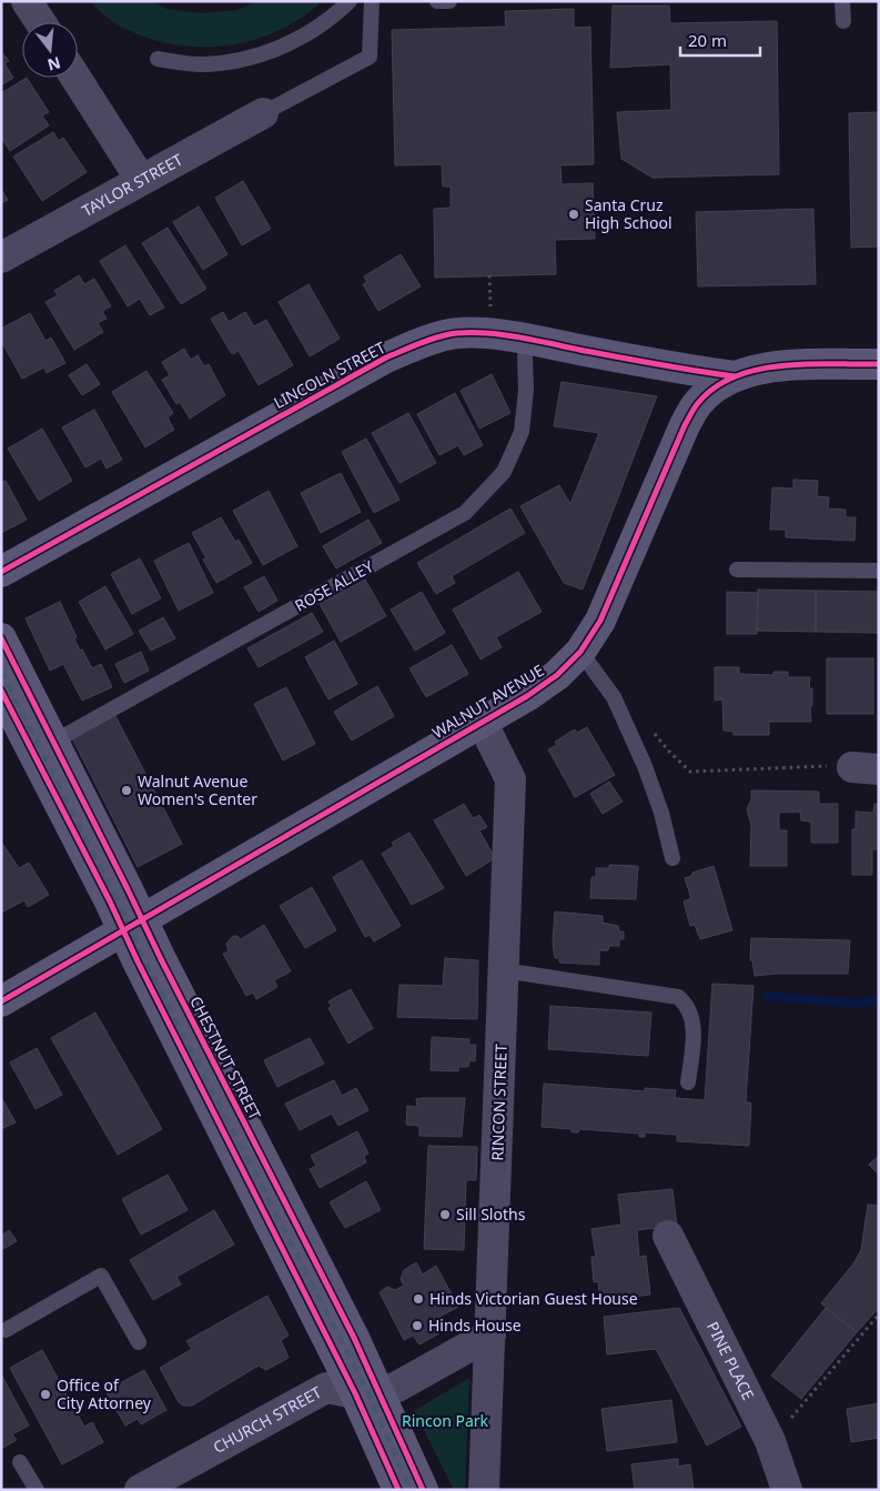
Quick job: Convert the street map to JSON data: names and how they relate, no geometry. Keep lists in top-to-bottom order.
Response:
{
  "streets": {
    "main road": ["LINCOLN STREET", "WALNUT AVENUE"],
    "street": [
      "TAYLOR STREET",
      "RINCON STREET",
      "PINE PLACE",
      "CHURCH STREET"
    ],
    "lane": ["ROSE ALLEY"],
    "cycle path": ["CHESTNUT STREET"]
  },
  "crossings": [
    ["LINCOLN STREET", "ROSE ALLEY"],
    ["LINCOLN STREET", "WALNUT AVENUE"],
    ["WALNUT AVENUE", "RINCON STREET"]
  ],
  "parks": ["Rincon Park"],
  "places": [
    "Santa Cruz High School",
    "Walnut Avenue Women's Center",
    "Sill Sloths",
    "Hinds Victorian Guest House",
    "Hinds House",
    "Office of City Attorney"
  ],
  "scale_bar": "20 m",
  "north": "bottom"
}
